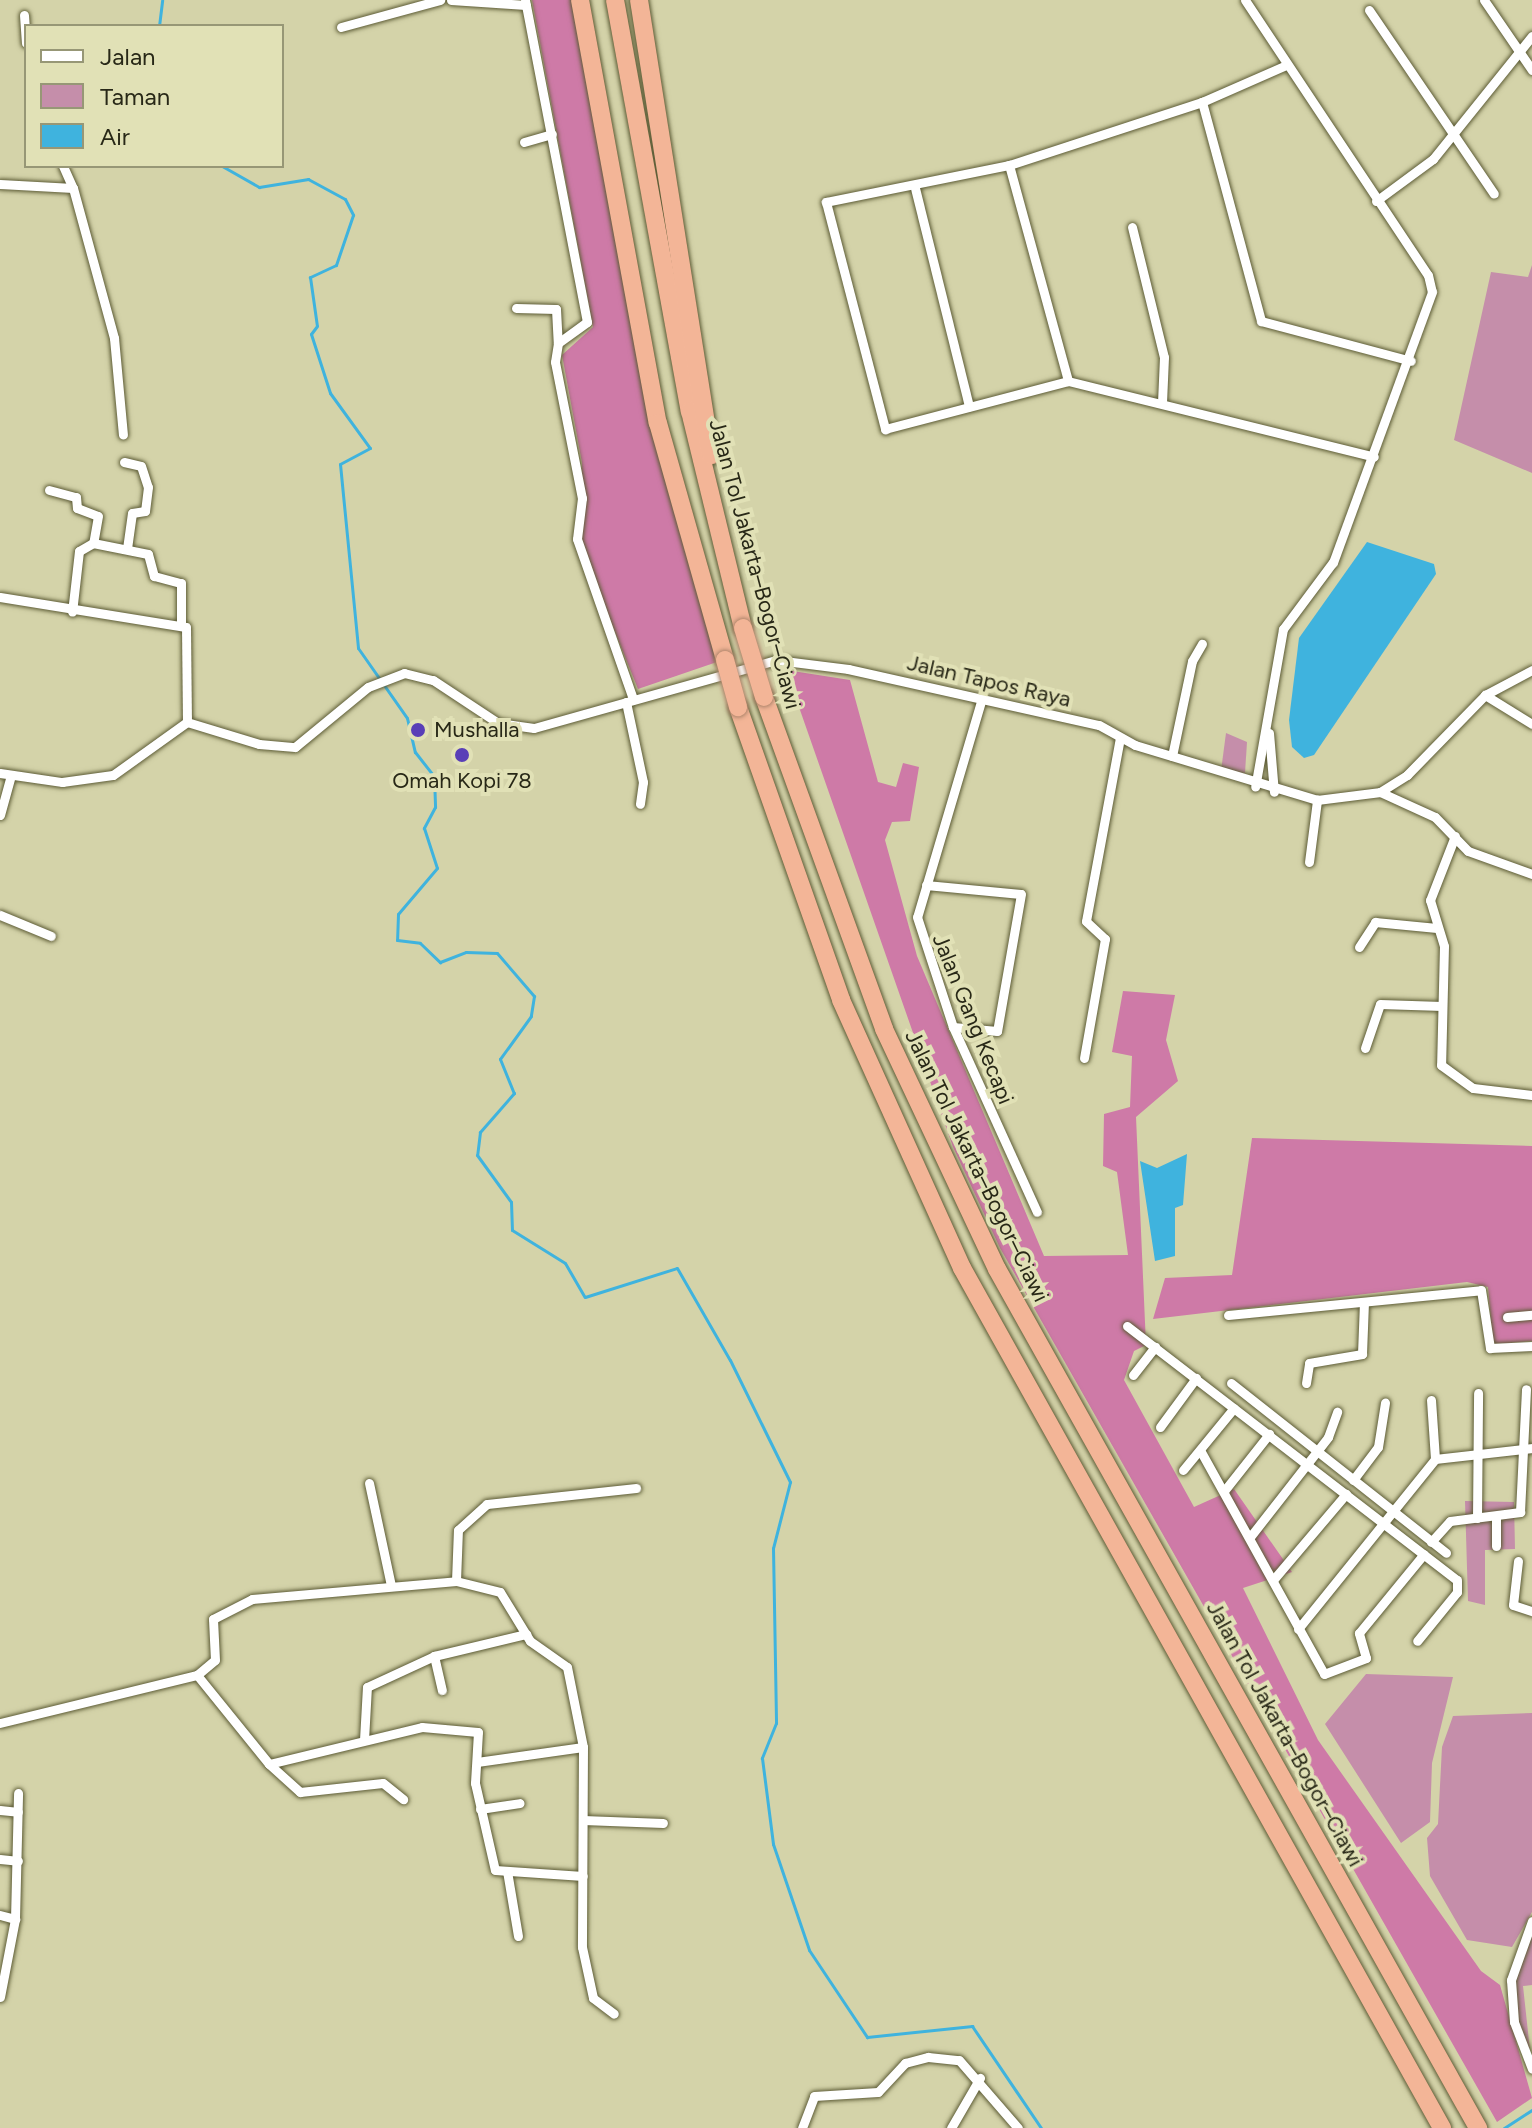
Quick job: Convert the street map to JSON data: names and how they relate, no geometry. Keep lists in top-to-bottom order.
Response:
{
  "streets": {
    "highway": ["Jalan Tol Jakarta–Bogor–Ciawi"],
    "street": ["Jalan Tapos Raya", "Jalan Gang Kecapi"]
  },
  "crossings": [
    ["Jalan Tapos Raya", "Jalan Gang Kecapi"]
  ],
  "places": ["Mushalla", "Omah Kopi 78"],
  "legend": ["Jalan", "Taman", "Air"]
}
